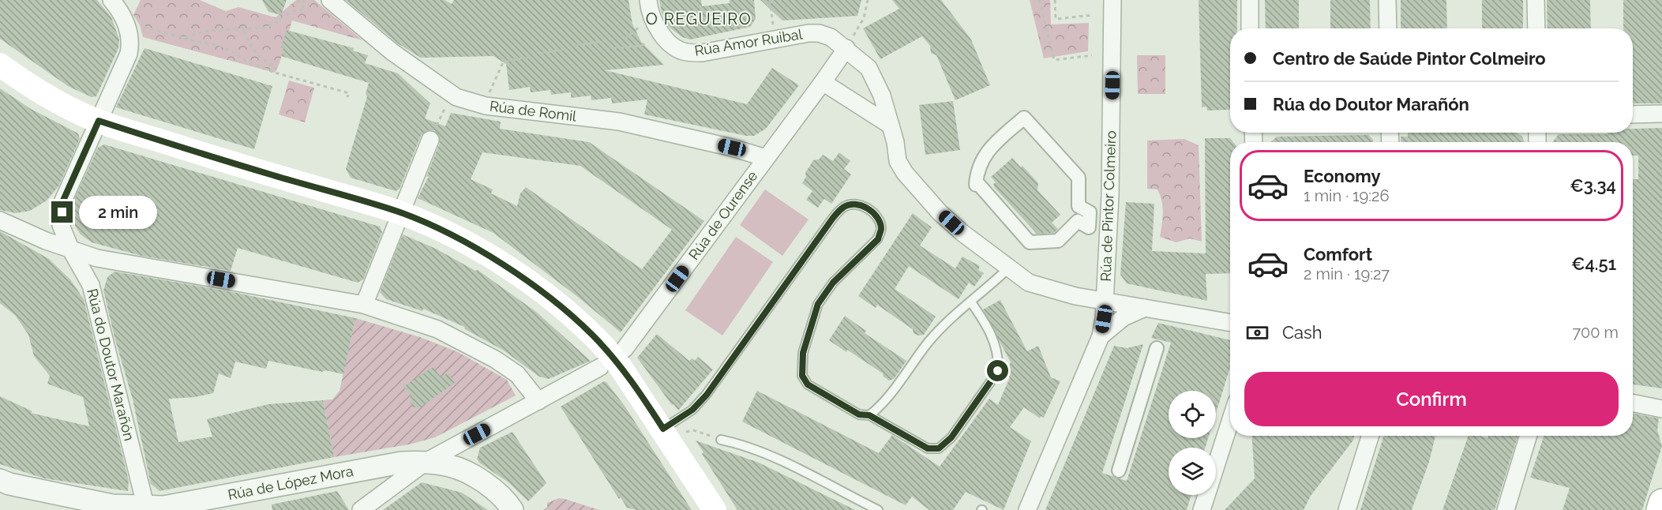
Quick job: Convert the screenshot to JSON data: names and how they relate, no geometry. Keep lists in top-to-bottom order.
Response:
{
  "streets": {
    "street": [
      "Rúa Amor Ruibal",
      "Rúa de Romil",
      "Rúa de Pintor Colmeiro",
      "Rúa de Ourense",
      "Rúa do Doutor Marañón",
      "Rúa de López Mora"
    ]
  },
  "crossings": [
    ["Rúa Amor Ruibal", "Rúa de Pintor Colmeiro"],
    ["Rúa Amor Ruibal", "Rúa de Ourense"],
    ["Rúa de Romil", "Rúa de Ourense"],
    ["Rúa de Ourense", "Rúa de López Mora"],
    ["Rúa do Doutor Marañón", "Rúa de López Mora"]
  ],
  "districts": ["O REGUEIRO"],
  "page": {
    "banner": ["Centro de Saúde Pintor Colmeiro", "Rúa do Doutor Marañón"],
    "list": [
      {
        "name": "Economy",
        "note": "1 min · 19:26",
        "value": "€3.34"
      },
      {
        "name": "Comfort",
        "note": "2 min · 19:27",
        "value": "€4.51"
      }
    ],
    "bubble": "2 min",
    "pay": ["Cash", "700 m"],
    "buttons": "Confirm"
  }
}
